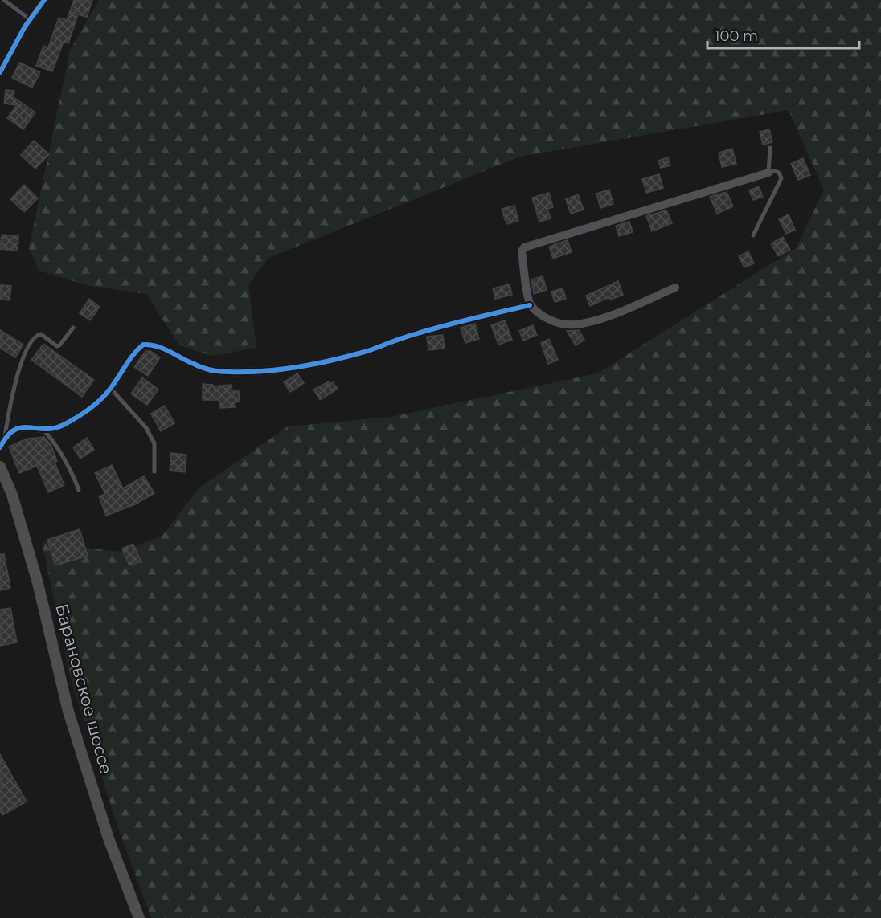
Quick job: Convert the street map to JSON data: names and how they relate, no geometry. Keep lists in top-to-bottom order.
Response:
{
  "streets": {
    "main road": ["Барановское шоссе"]
  },
  "scale_bar": "100 m"
}
